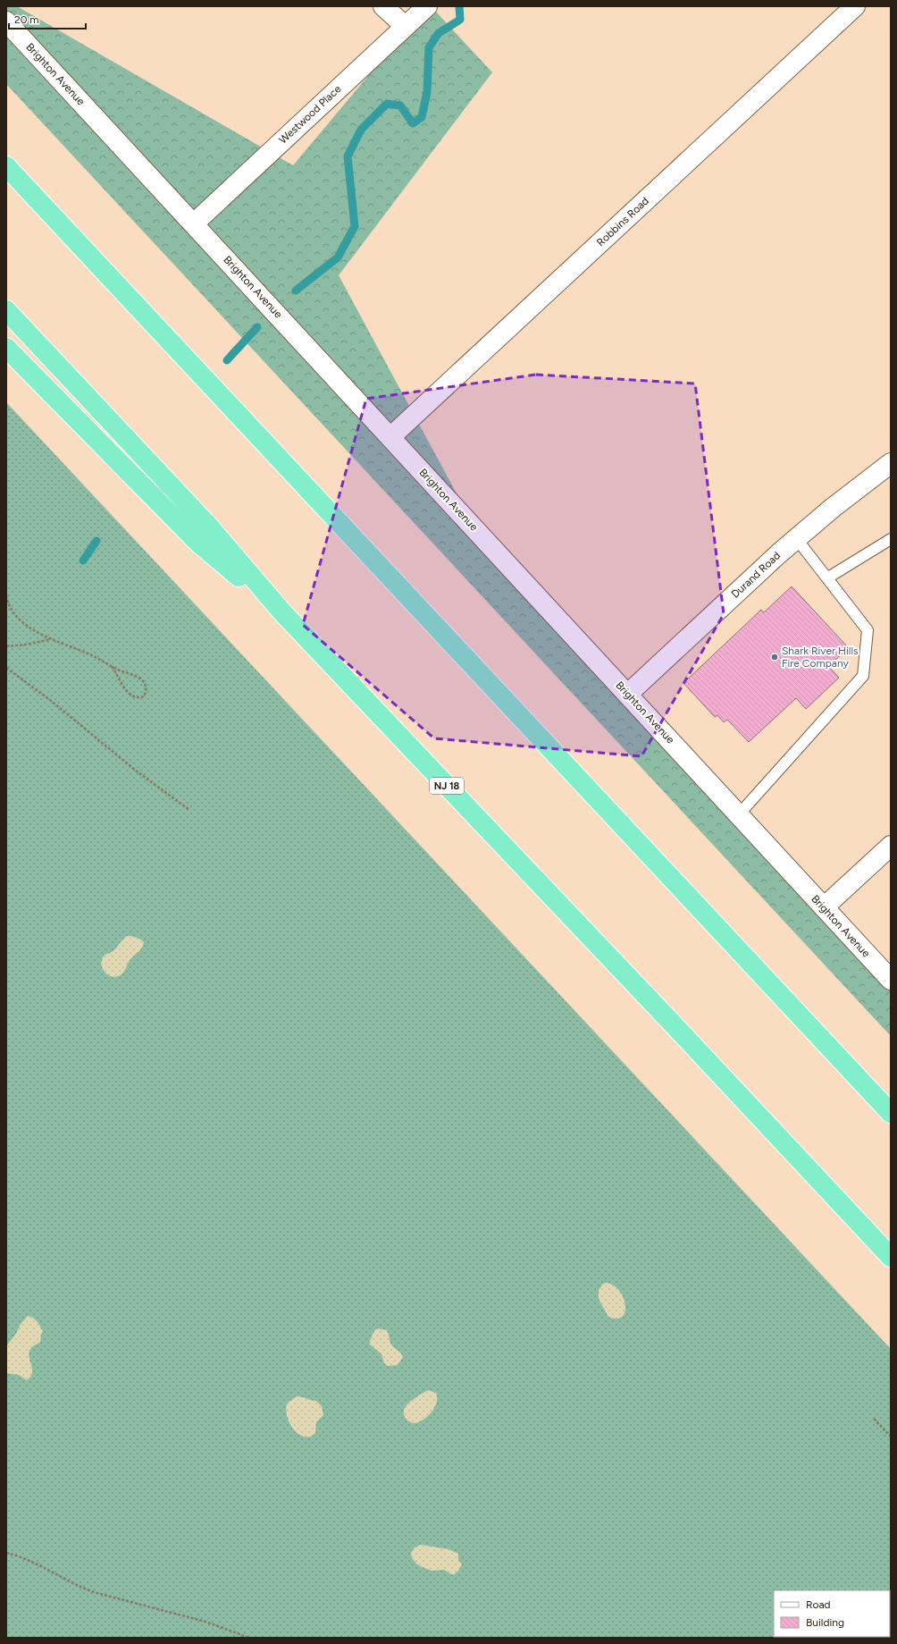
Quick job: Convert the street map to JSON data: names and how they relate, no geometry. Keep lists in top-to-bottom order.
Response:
{
  "streets": {
    "highway": ["NJ 18"],
    "street": [
      "Brighton Avenue",
      "Westwood Place",
      "Robbins Road",
      "Durand Road"
    ]
  },
  "crossings": [
    ["Brighton Avenue", "Westwood Place"],
    ["Brighton Avenue", "Robbins Road"],
    ["Brighton Avenue", "Durand Road"]
  ],
  "places": ["Shark River Hills Fire Company"],
  "legend": ["Road", "Building"],
  "scale_bar": "20 m"
}
